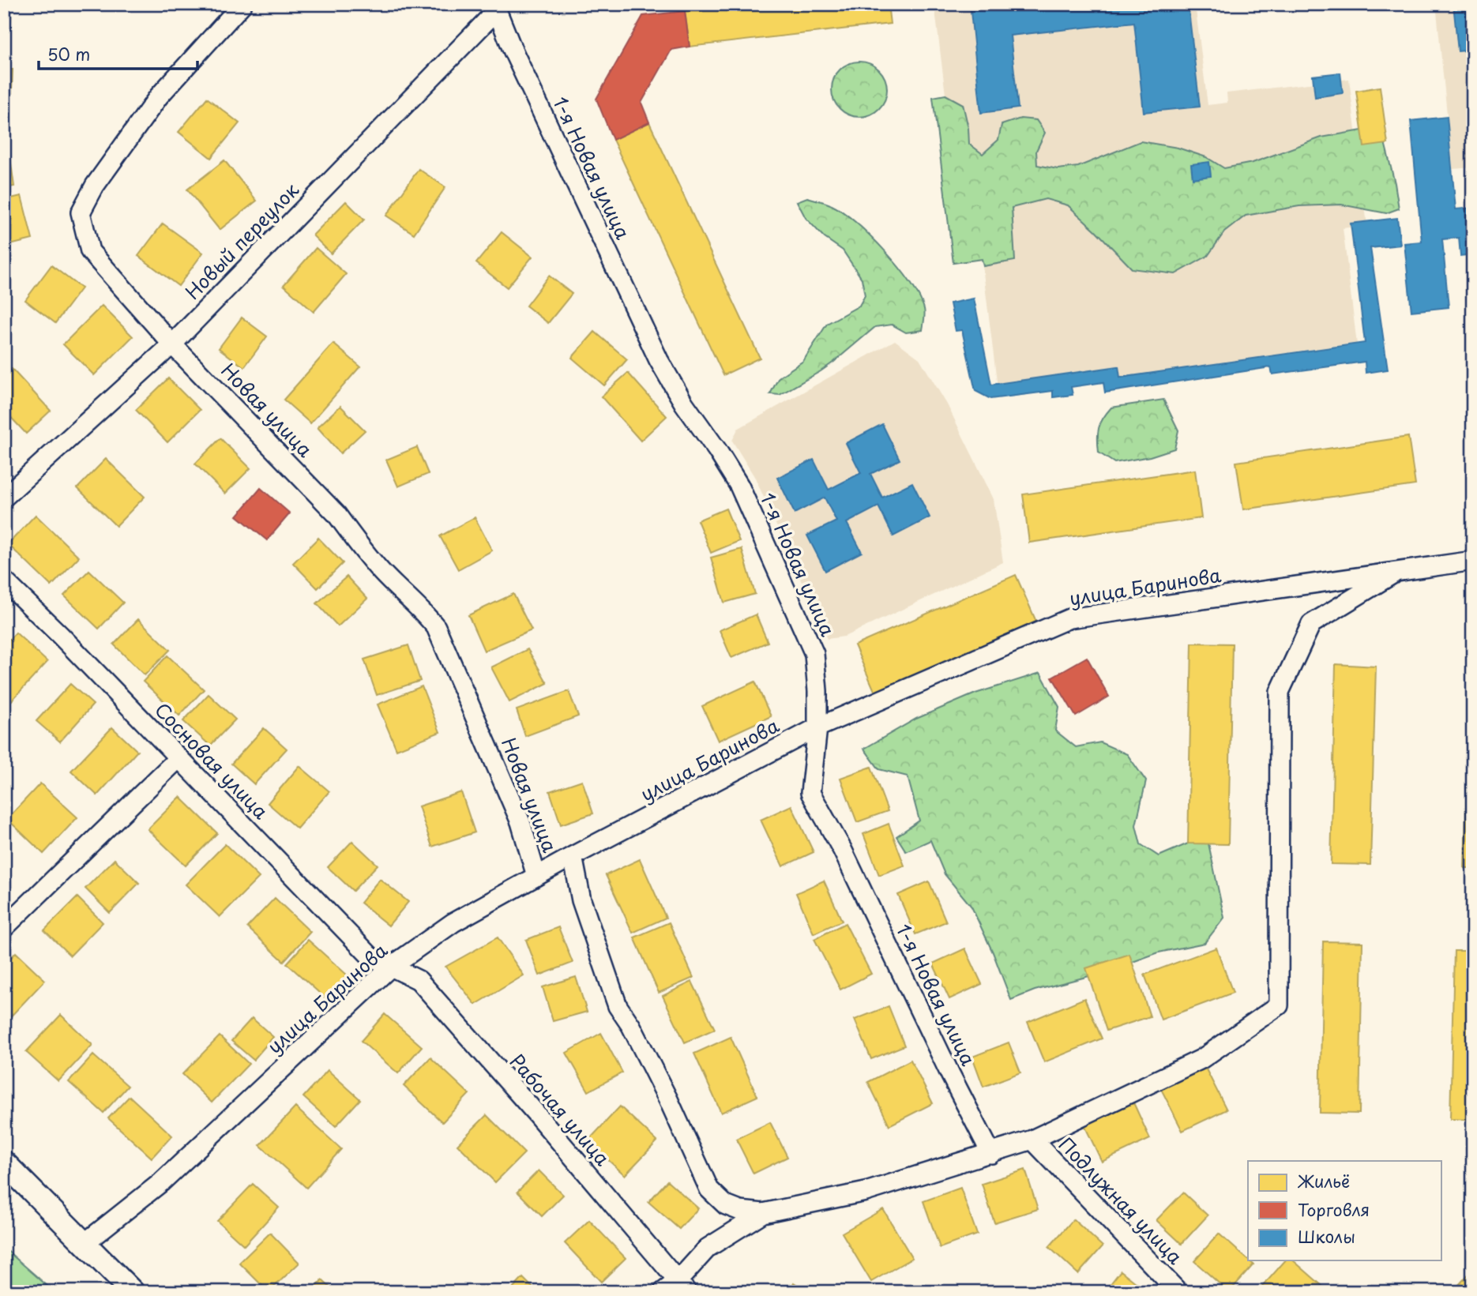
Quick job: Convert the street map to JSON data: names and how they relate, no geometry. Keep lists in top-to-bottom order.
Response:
{
  "streets": {
    "street": [
      "1-я Новая улица",
      "Новый переулок",
      "Новая улица",
      "улица Баринова",
      "Сосновая улица",
      "Рабочая улица",
      "Подлужная улица"
    ]
  },
  "crossings": [
    ["1-я Новая улица", "Новый переулок"],
    ["1-я Новая улица", "улица Баринова"],
    ["Новый переулок", "Новая улица"],
    ["Новая улица", "улица Баринова"],
    ["улица Баринова", "Сосновая улица"],
    ["улица Баринова", "Рабочая улица"],
    ["Сосновая улица", "Рабочая улица"]
  ],
  "legend": ["Жильё", "Торговля", "Школы"],
  "scale_bar": "50 m"
}
